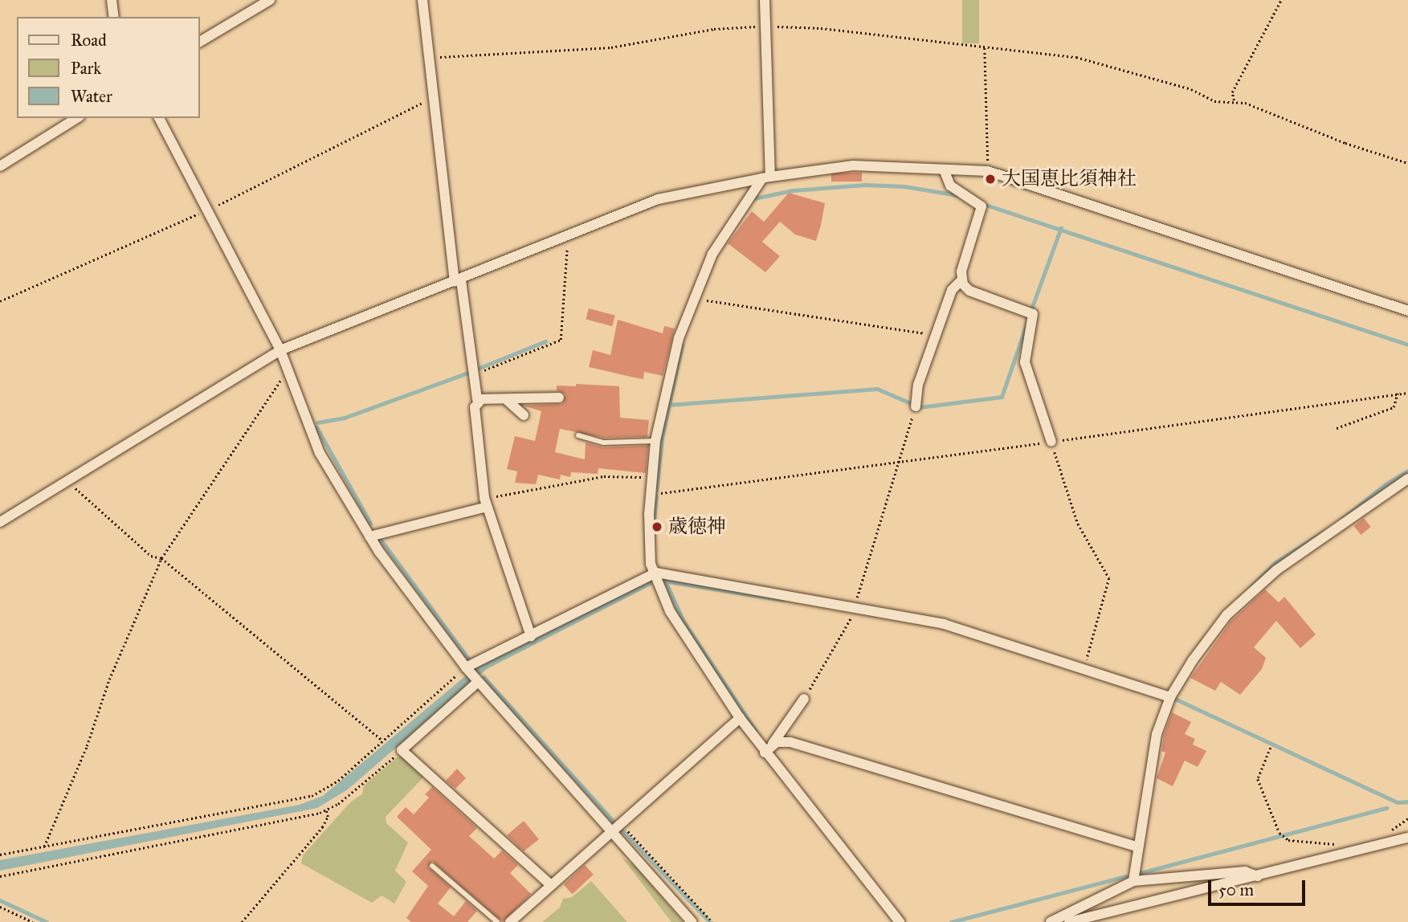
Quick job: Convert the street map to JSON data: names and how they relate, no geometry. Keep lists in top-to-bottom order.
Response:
{
  "places": ["大国恵比須神社", "歳徳神"],
  "legend": ["Road", "Park", "Water"],
  "scale_bar": "50 m"
}
